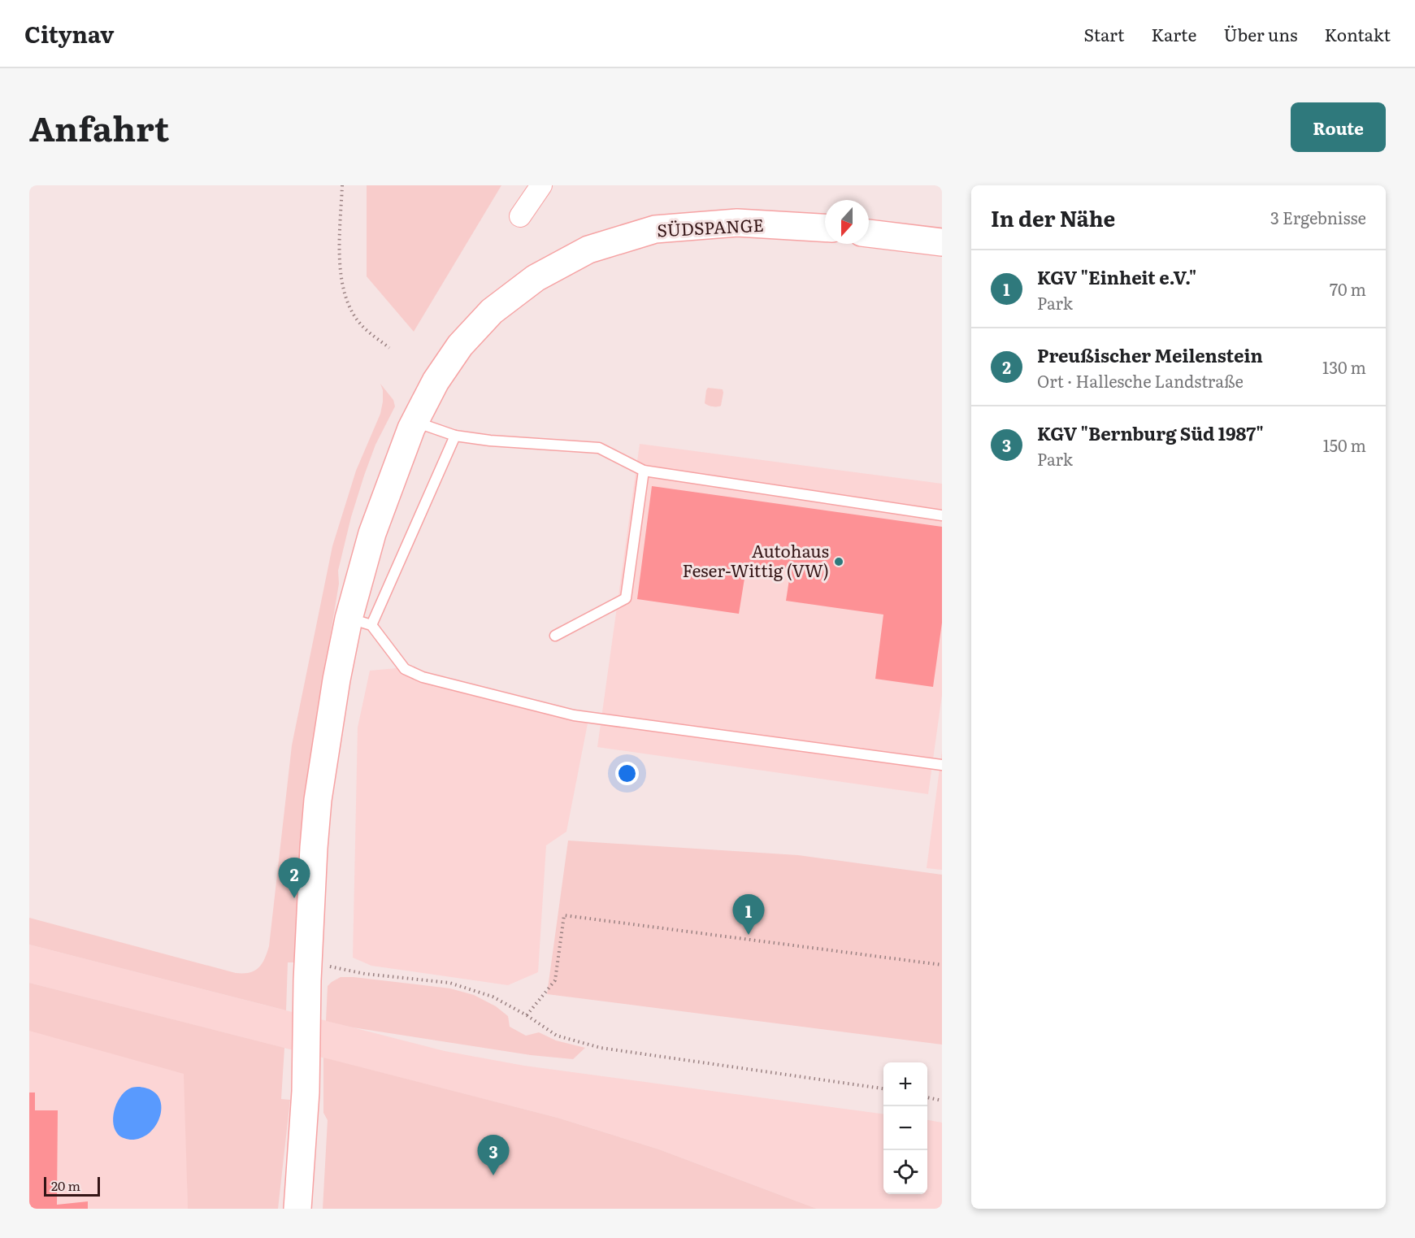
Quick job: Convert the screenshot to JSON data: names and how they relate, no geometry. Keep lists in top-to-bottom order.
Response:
{
  "streets": {
    "main road": ["SÜDSPANGE"]
  },
  "places": ["Autohaus Feser-Wittig (VW)"],
  "scale_bar": "20 m",
  "north": "bottom",
  "page": {
    "header": "Citynav",
    "nav": [
      "Start",
      "Karte",
      "Über uns",
      "Kontakt"
    ],
    "title": "Anfahrt",
    "buttons": "Route",
    "heading": ["In der Nähe", "3 Ergebnisse"],
    "list": [
      {
        "mark": "1",
        "name": "KGV \"Einheit e.V.\"",
        "note": "Park",
        "value": "70 m"
      },
      {
        "mark": "2",
        "name": "Preußischer Meilenstein",
        "note": "Ort · Hallesche Landstraße",
        "value": "130 m"
      },
      {
        "mark": "3",
        "name": "KGV \"Bernburg Süd 1987\"",
        "note": "Park",
        "value": "150 m"
      }
    ],
    "pins": ["2", "1", "3"],
    "map_buttons": ["+", "−"],
    "scale": "20 m"
  }
}
